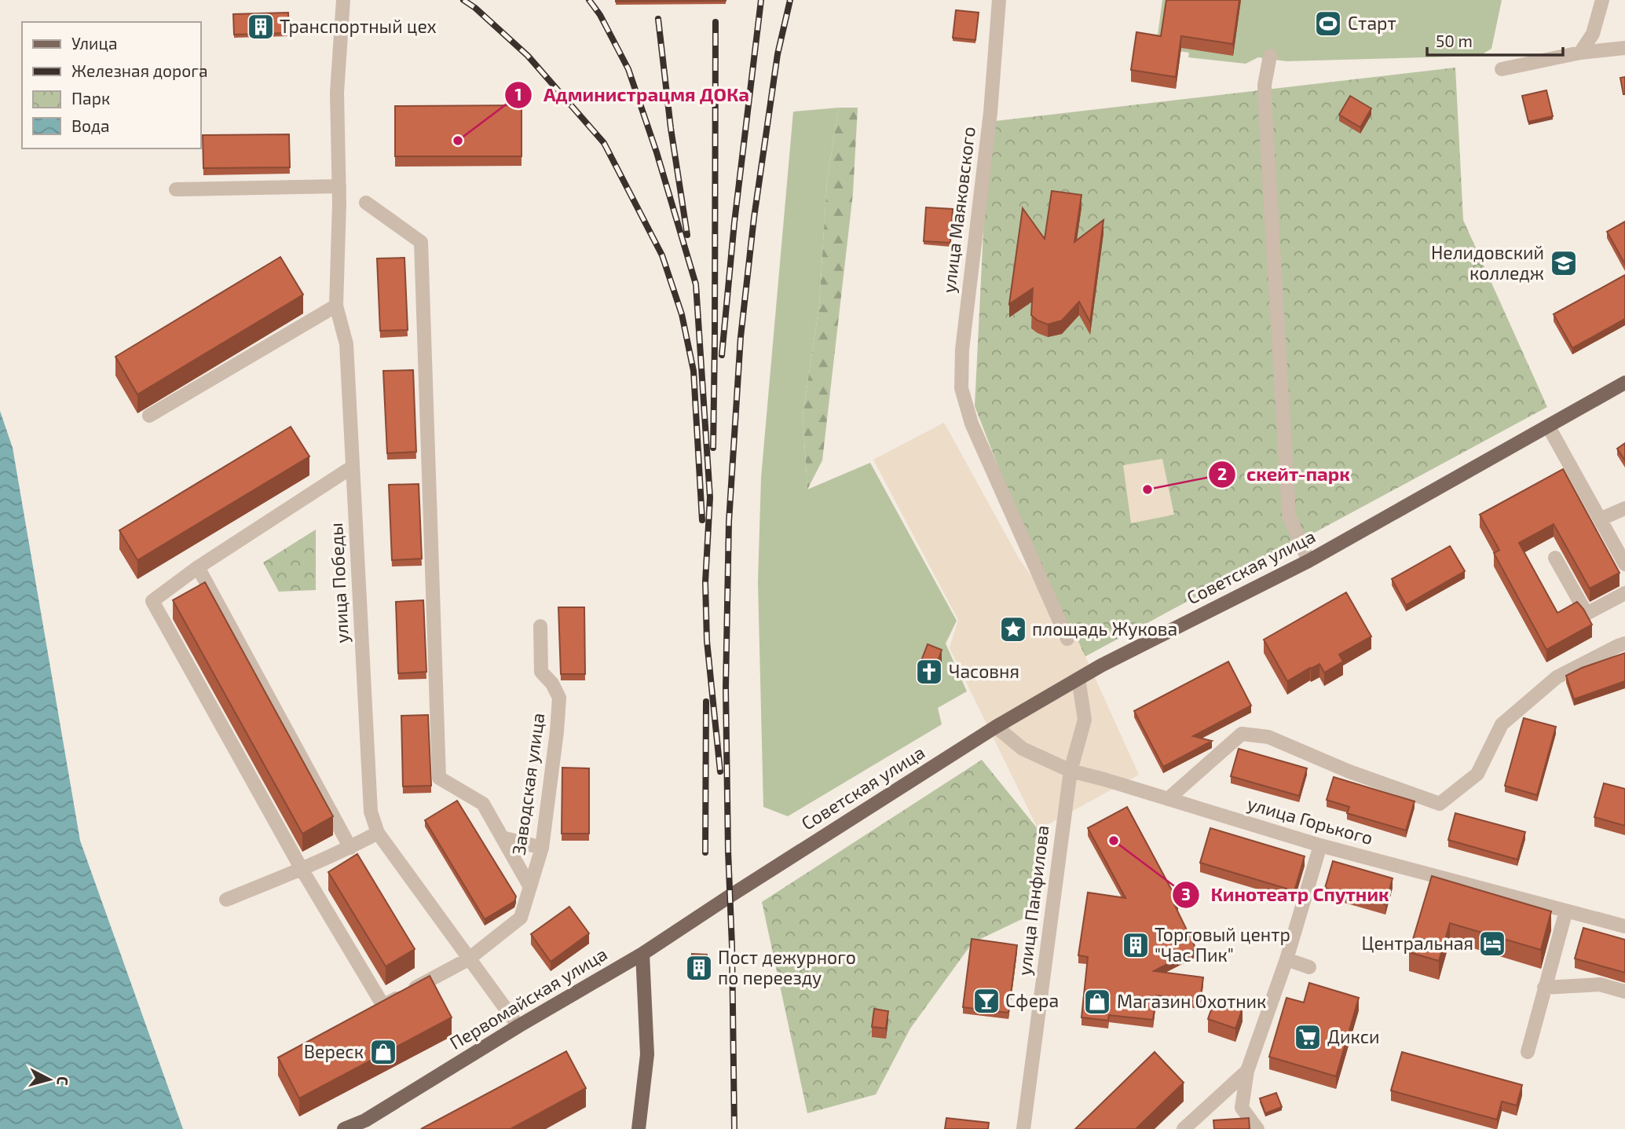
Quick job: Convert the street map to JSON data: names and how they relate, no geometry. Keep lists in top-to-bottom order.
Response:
{
  "streets": {
    "main road": ["Советская улица", "Первомайская улица"],
    "street": [
      "улица Маяковского",
      "улица Победы",
      "Заводская улица",
      "улица Горького",
      "улица Панфилова"
    ]
  },
  "crossings": [
    ["Советская улица", "улица Горького"],
    ["Советская улица", "улица Панфилова"],
    ["Советская улица", "Первомайская улица"],
    ["улица Победы", "Заводская улица"],
    ["улица Победы", "Первомайская улица"],
    ["улица Горького", "улица Панфилова"]
  ],
  "places": {
    "sports": ["Старт"],
    "building": ["Транспортный цех", "Торговый центр \"Час Пик\"", "Пост дежурного по переезду"],
    "other": ["Администрацмя ДОКа", "скейт-парк", "Кинотеатр Спутник"],
    "school or university": ["Нелидовский колледж"],
    "place": ["площадь Жукова"],
    "church": ["Часовня"],
    "hotel": ["Центральная"],
    "bar": ["Сфера"],
    "shop": ["Магазин Охотник", "Вереск"],
    "supermarket": ["Дикси"]
  },
  "legend": [
    "Улица",
    "Железная дорога",
    "Парк",
    "Вода"
  ],
  "scale_bar": "50 m",
  "north": "right"
}
